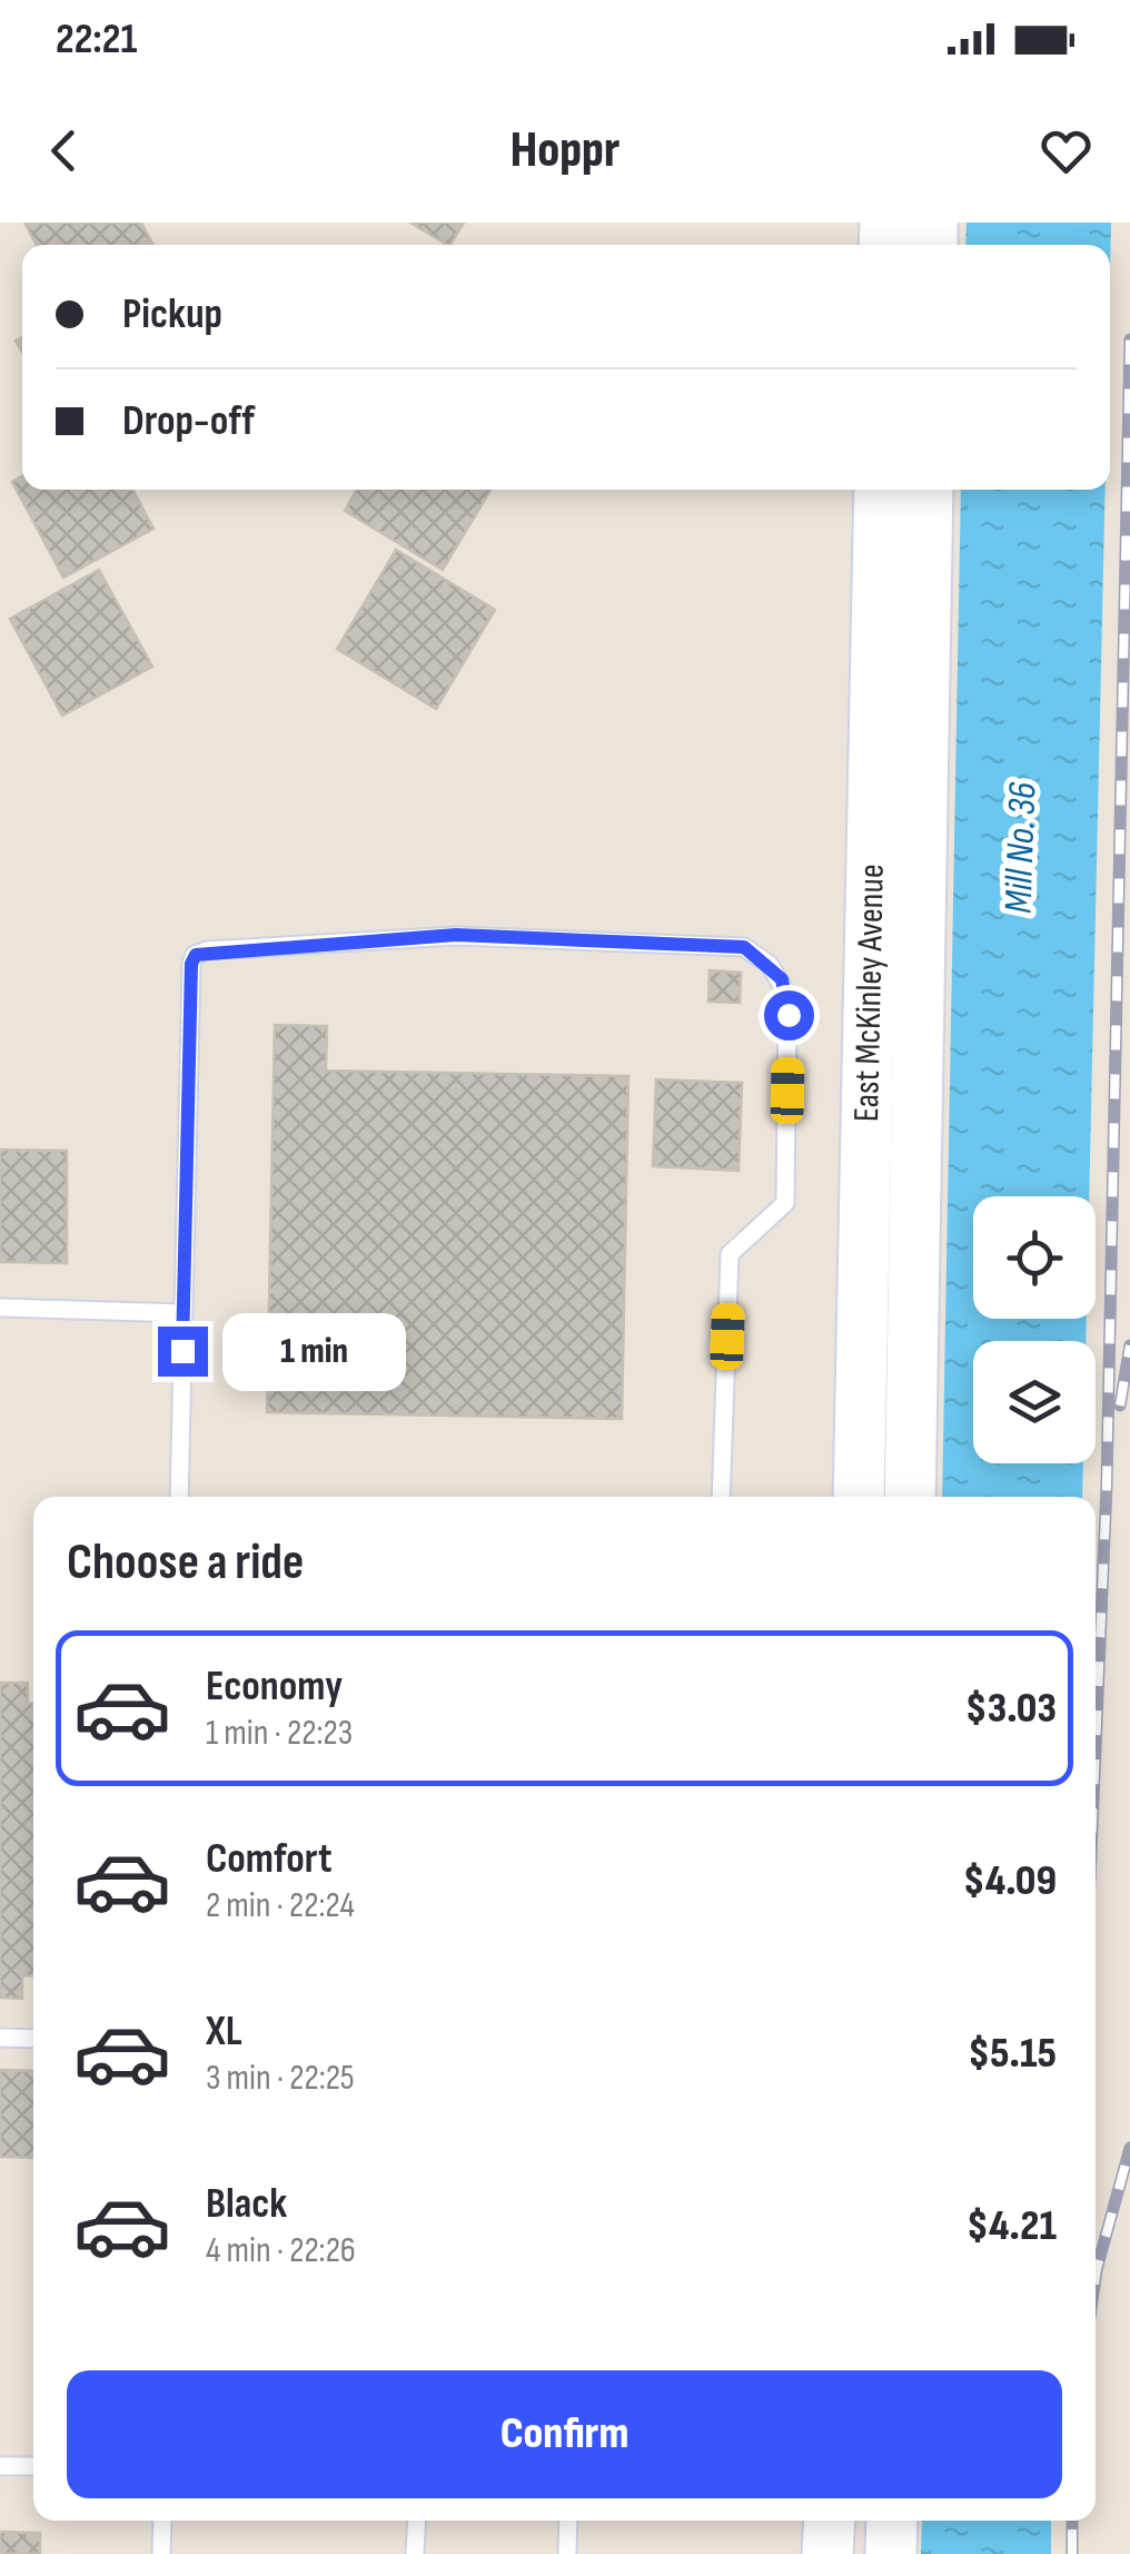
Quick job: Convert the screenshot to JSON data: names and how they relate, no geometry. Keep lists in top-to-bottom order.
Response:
{
  "streets": {
    "main road": ["East McKinley Avenue"]
  },
  "water": ["Mill No. 36"],
  "page": {
    "status": "22:21",
    "header": "Hoppr",
    "banner": ["Pickup", "Drop-off"],
    "bubble": "1 min",
    "heading": "Choose a ride",
    "list": [
      {
        "name": "Economy",
        "note": "1 min · 22:23",
        "value": "$3.03"
      },
      {
        "name": "Comfort",
        "note": "2 min · 22:24",
        "value": "$4.09"
      },
      {
        "name": "XL",
        "note": "3 min · 22:25",
        "value": "$5.15"
      },
      {
        "name": "Black",
        "note": "4 min · 22:26",
        "value": "$4.21"
      }
    ],
    "buttons": "Confirm"
  }
}
